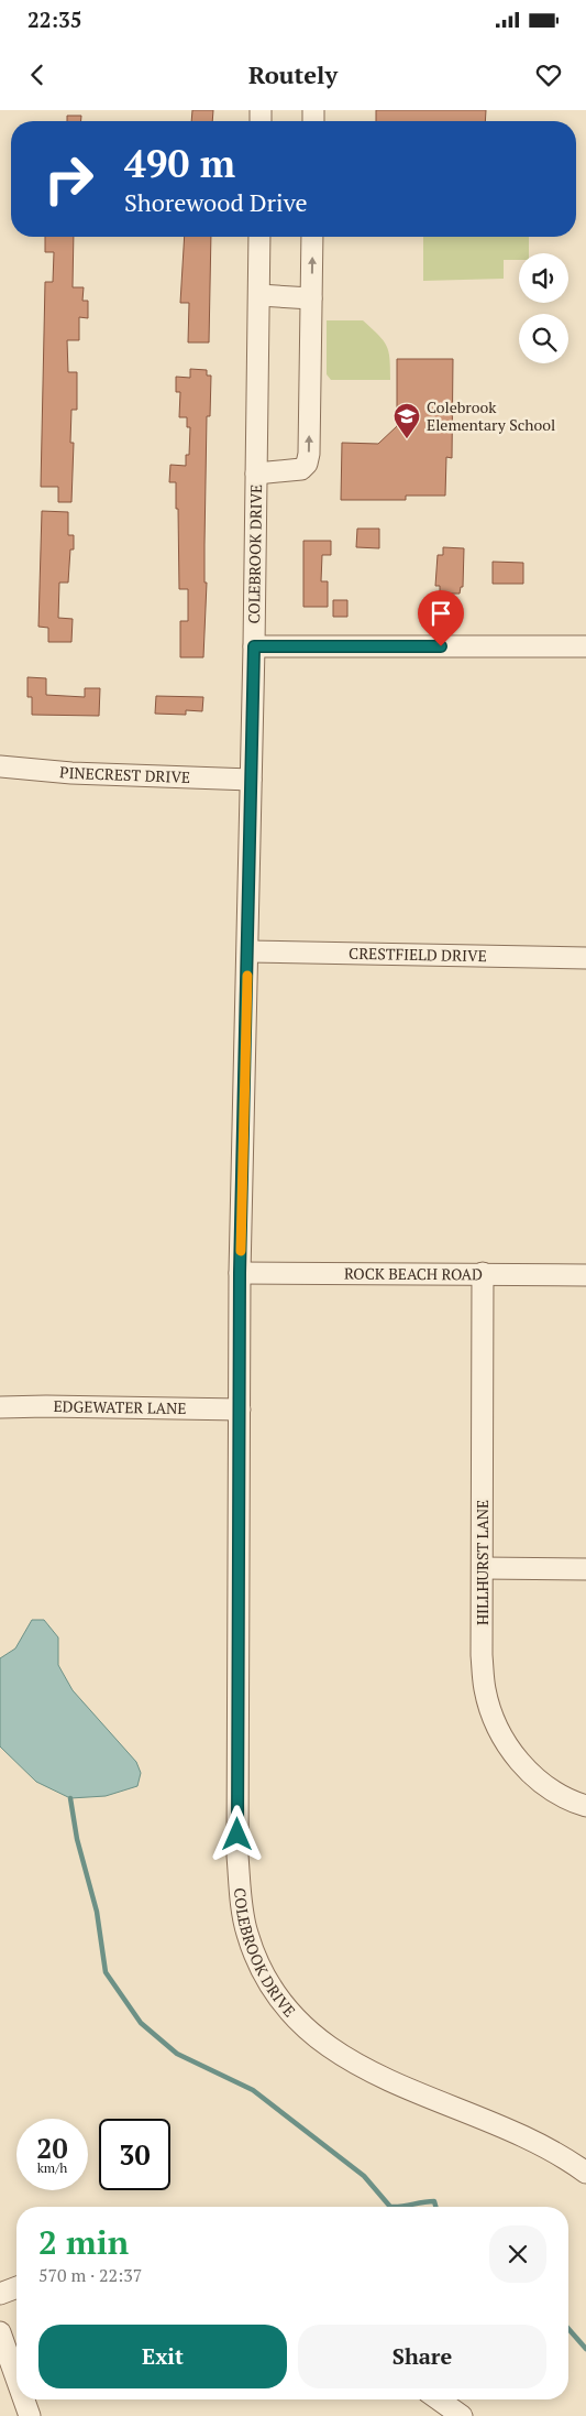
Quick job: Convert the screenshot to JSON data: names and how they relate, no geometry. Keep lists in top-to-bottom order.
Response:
{
  "streets": {
    "street": [
      "COLEBROOK DRIVE",
      "PINECREST DRIVE",
      "CRESTFIELD DRIVE",
      "ROCK BEACH ROAD",
      "EDGEWATER LANE",
      "HILLHURST LANE"
    ]
  },
  "crossings": [
    ["COLEBROOK DRIVE", "PINECREST DRIVE"],
    ["COLEBROOK DRIVE", "CRESTFIELD DRIVE"],
    ["COLEBROOK DRIVE", "ROCK BEACH ROAD"],
    ["COLEBROOK DRIVE", "EDGEWATER LANE"],
    ["ROCK BEACH ROAD", "HILLHURST LANE"]
  ],
  "places": {
    "school or university": ["Colebrook Elementary School"]
  },
  "page": {
    "status": "22:35",
    "header": "Routely",
    "turn": ["490 m", "Shorewood Drive"],
    "speed": "20 km/h",
    "limit": "30",
    "heading": ["2 min", "570 m · 22:37"],
    "buttons": ["Exit", "Share"]
  }
}
